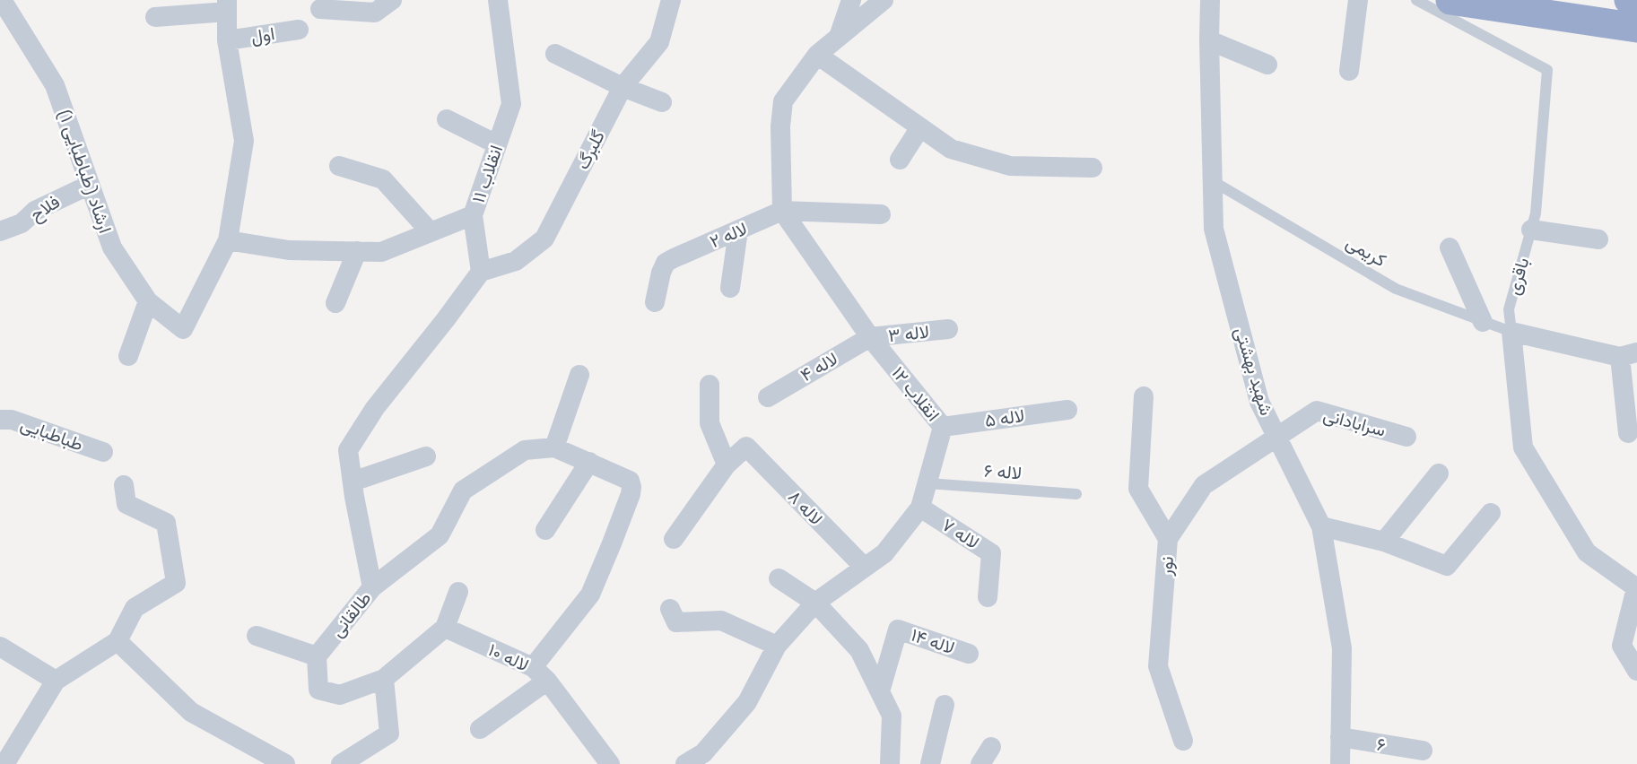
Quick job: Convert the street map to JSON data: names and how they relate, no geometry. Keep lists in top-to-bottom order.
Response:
{
  "streets": {
    "street": [
      "اول",
      "گلبرگ",
      "ارشاد (طباطبایی ۱)",
      "انقلاب ۱۱",
      "فلاح",
      "لاله ۲",
      "باقری",
      "لاله ۳",
      "لاله ۴",
      "شهید بهشتی",
      "انقلاب ۱۲",
      "لاله ۵",
      "سرابادانی",
      "طباطبایی",
      "لاله ۸",
      "لاله ۷",
      "نور",
      "طالقانی",
      "لاله ۱۴",
      "لاله ۱۰",
      "۶"
    ],
    "lane": ["کریمی", "لاله ۶"]
  },
  "crossings": [
    ["گلبرگ", "انقلاب ۱۱"],
    ["گلبرگ", "طالقانی"],
    ["ارشاد (طباطبایی ۱)", "فلاح"],
    ["انقلاب ۱۱", "طالقانی"],
    ["لاله ۲", "انقلاب ۱۲"],
    ["کریمی", "باقری"],
    ["کریمی", "شهید بهشتی"],
    ["لاله ۳", "لاله ۴"],
    ["لاله ۳", "انقلاب ۱۲"],
    ["لاله ۴", "انقلاب ۱۲"],
    ["شهید بهشتی", "سرابادانی"],
    ["شهید بهشتی", "نور"],
    ["شهید بهشتی", "۶"],
    ["انقلاب ۱۲", "لاله ۵"],
    ["انقلاب ۱۲", "لاله ۶"],
    ["انقلاب ۱۲", "لاله ۸"],
    ["انقلاب ۱۲", "لاله ۷"],
    ["سرابادانی", "نور"]
  ]
}
